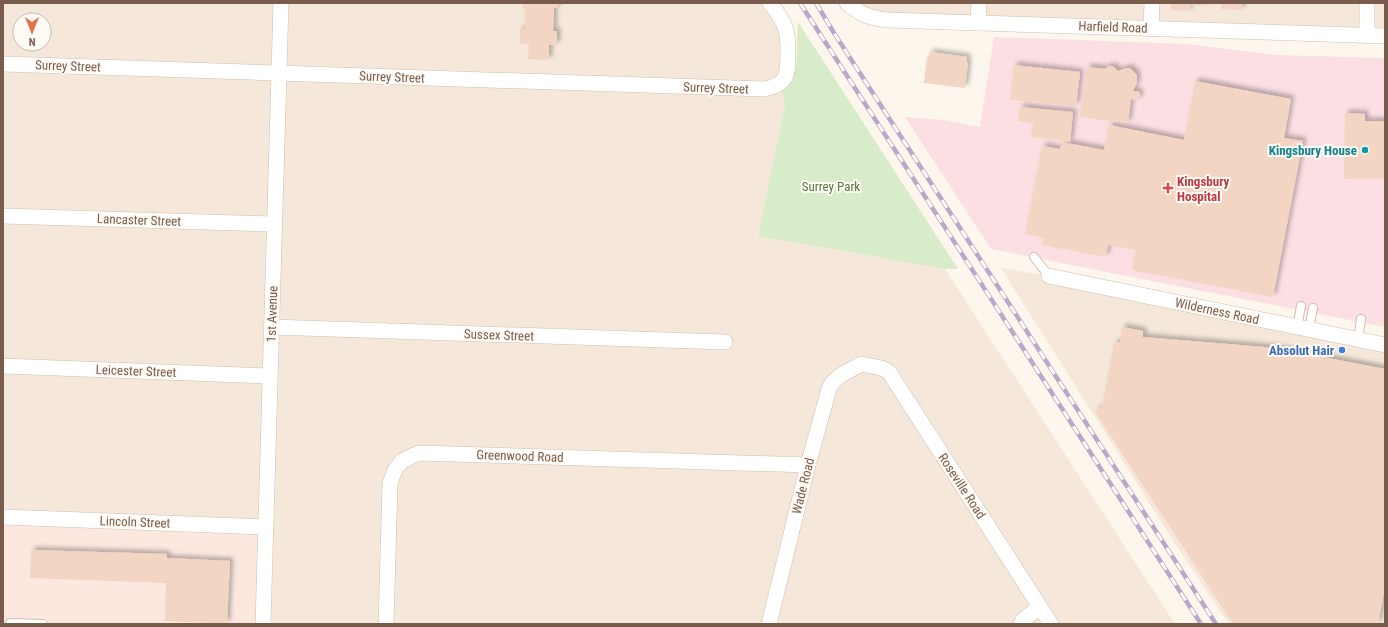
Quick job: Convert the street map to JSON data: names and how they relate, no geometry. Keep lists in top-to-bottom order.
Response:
{
  "streets": {
    "street": [
      "Harfield Road",
      "Surrey Street",
      "Lancaster Street",
      "Wilderness Road",
      "1st Avenue",
      "Sussex Street",
      "Leicester Street",
      "Greenwood Road",
      "Wade Road",
      "Roseville Road",
      "Lincoln Street"
    ]
  },
  "crossings": [
    ["Surrey Street", "1st Avenue"],
    ["Lancaster Street", "1st Avenue"],
    ["1st Avenue", "Sussex Street"],
    ["1st Avenue", "Leicester Street"],
    ["1st Avenue", "Lincoln Street"],
    ["Greenwood Road", "Wade Road"],
    ["Wade Road", "Roseville Road"]
  ],
  "parks": ["Surrey Park"],
  "places": {
    "other": ["Kingsbury House", "Absolut Hair"],
    "health": ["Kingsbury Hospital"]
  },
  "north": "bottom"
}
